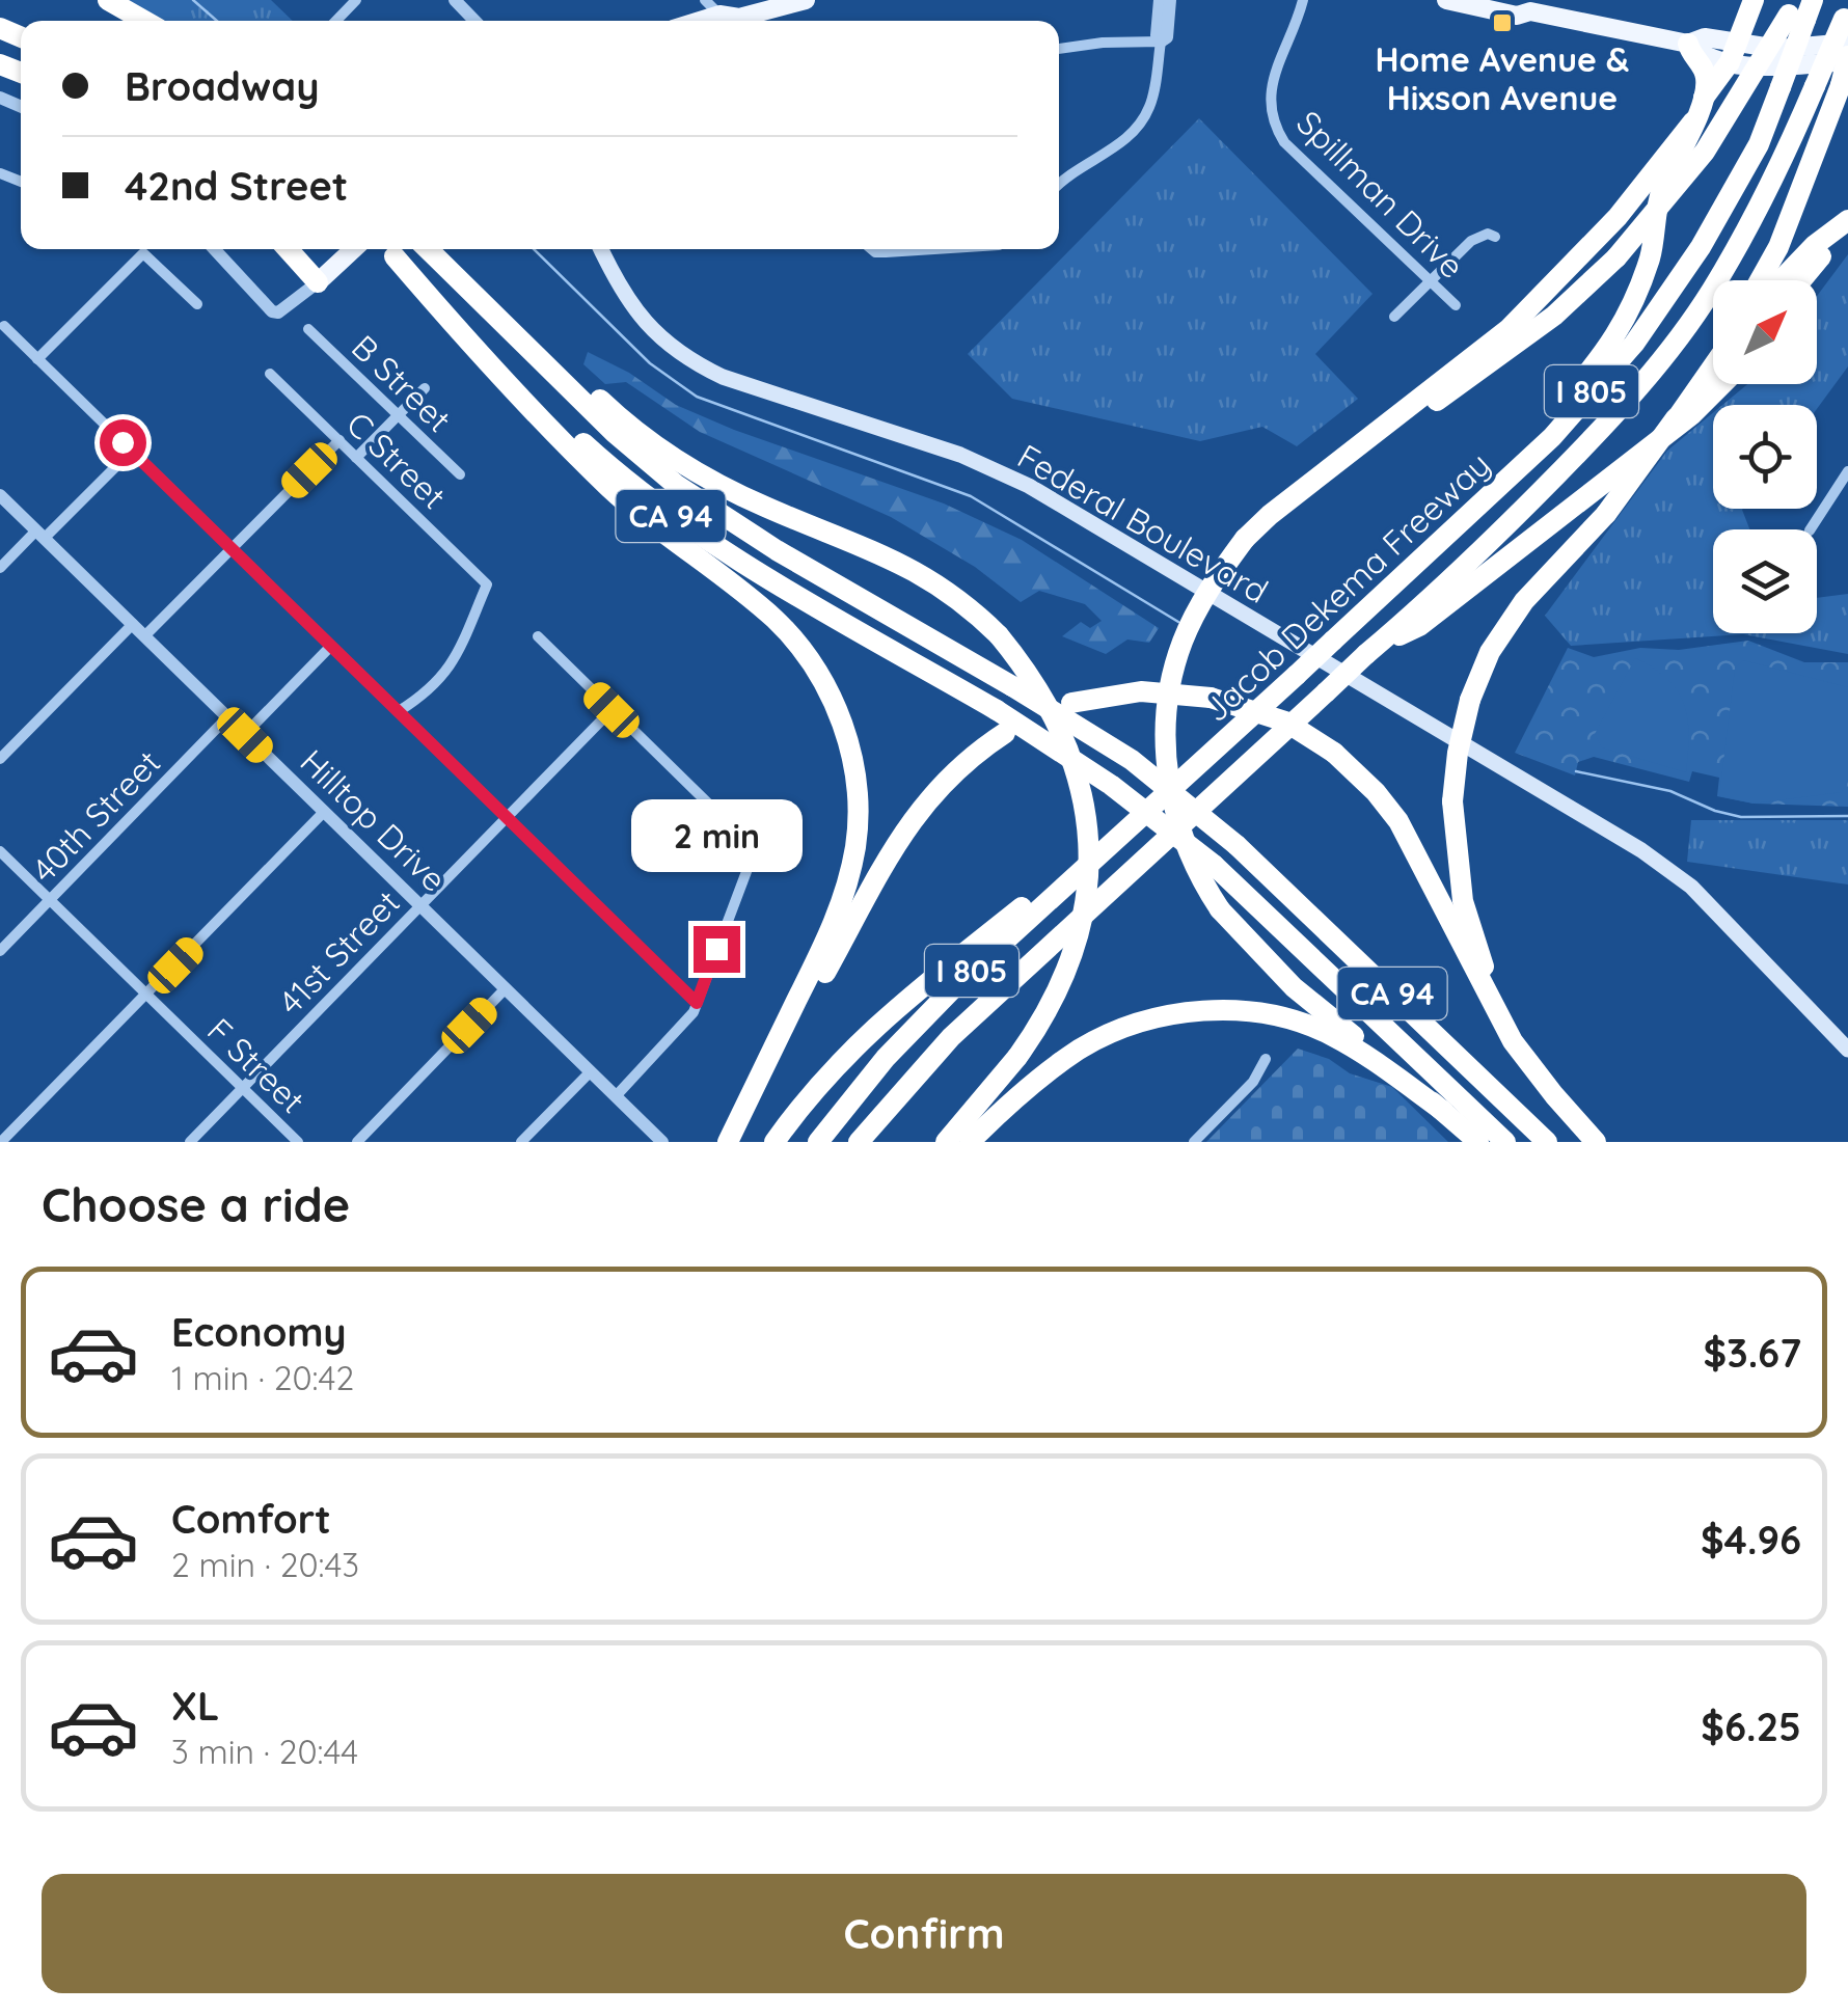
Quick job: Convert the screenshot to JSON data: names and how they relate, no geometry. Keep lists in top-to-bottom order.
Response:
{
  "streets": {
    "highway": ["I 805", "CA 94", "Jacob Dekema Freeway"],
    "main road": ["Federal Boulevard"],
    "street": [
      "Spillman Drive",
      "B Street",
      "C Street",
      "40th Street",
      "Hilltop Drive",
      "41st Street",
      "F Street"
    ]
  },
  "crossings": [
    ["40th Street", "Hilltop Drive"],
    ["40th Street", "F Street"],
    ["Hilltop Drive", "41st Street"],
    ["41st Street", "F Street"]
  ],
  "places": {
    "transit": ["Home Avenue & Hixson Avenue"]
  },
  "north": "top right",
  "page": {
    "banner": ["Broadway", "42nd Street"],
    "bubble": "2 min",
    "heading": "Choose a ride",
    "list": [
      {
        "name": "Economy",
        "note": "1 min · 20:42",
        "value": "$3.67"
      },
      {
        "name": "Comfort",
        "note": "2 min · 20:43",
        "value": "$4.96"
      },
      {
        "name": "XL",
        "note": "3 min · 20:44",
        "value": "$6.25"
      }
    ],
    "buttons": "Confirm"
  }
}
